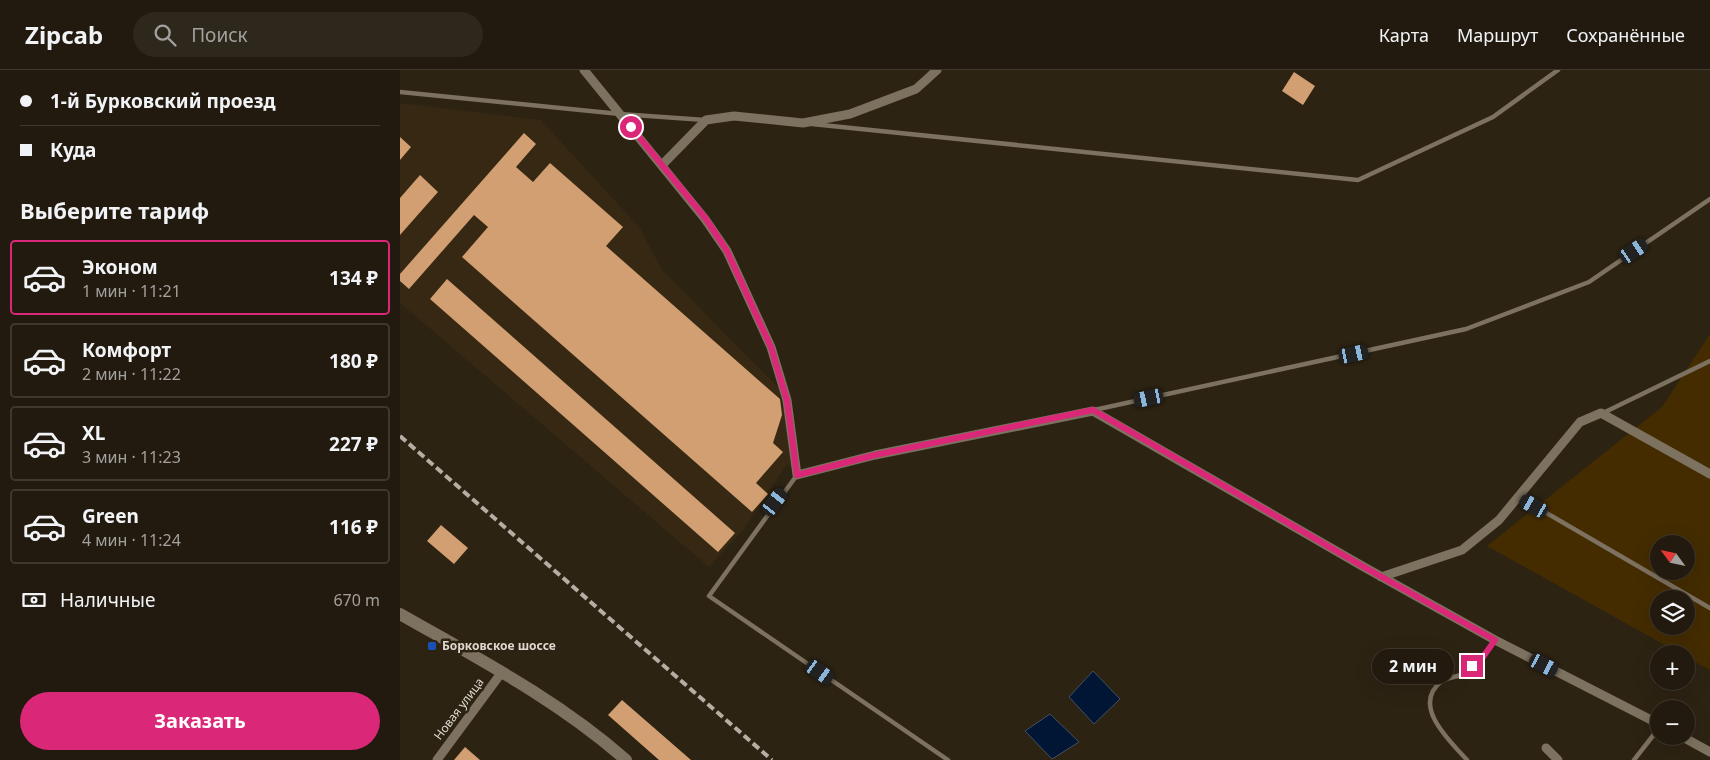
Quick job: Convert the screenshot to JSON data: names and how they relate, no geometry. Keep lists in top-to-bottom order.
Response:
{
  "streets": {
    "street": ["Новая улица"]
  },
  "places": {
    "transit": ["Борковское шоссе"]
  },
  "north": "top left",
  "page": {
    "header": "Zipcab",
    "search": "Поиск",
    "nav": ["Карта", "Маршрут", "Сохранённые"],
    "banner": ["1-й Бурковский проезд", "Куда"],
    "heading": "Выберите тариф",
    "list": [
      {
        "name": "Эконом",
        "note": "1 мин · 11:21",
        "value": "134 ₽"
      },
      {
        "name": "Комфорт",
        "note": "2 мин · 11:22",
        "value": "180 ₽"
      },
      {
        "name": "XL",
        "note": "3 мин · 11:23",
        "value": "227 ₽"
      },
      {
        "name": "Green",
        "note": "4 мин · 11:24",
        "value": "116 ₽"
      }
    ],
    "map_buttons": ["+", "−"],
    "pay": ["Наличные", "670 m"],
    "bubble": "2 мин",
    "buttons": "Заказать"
  }
}
